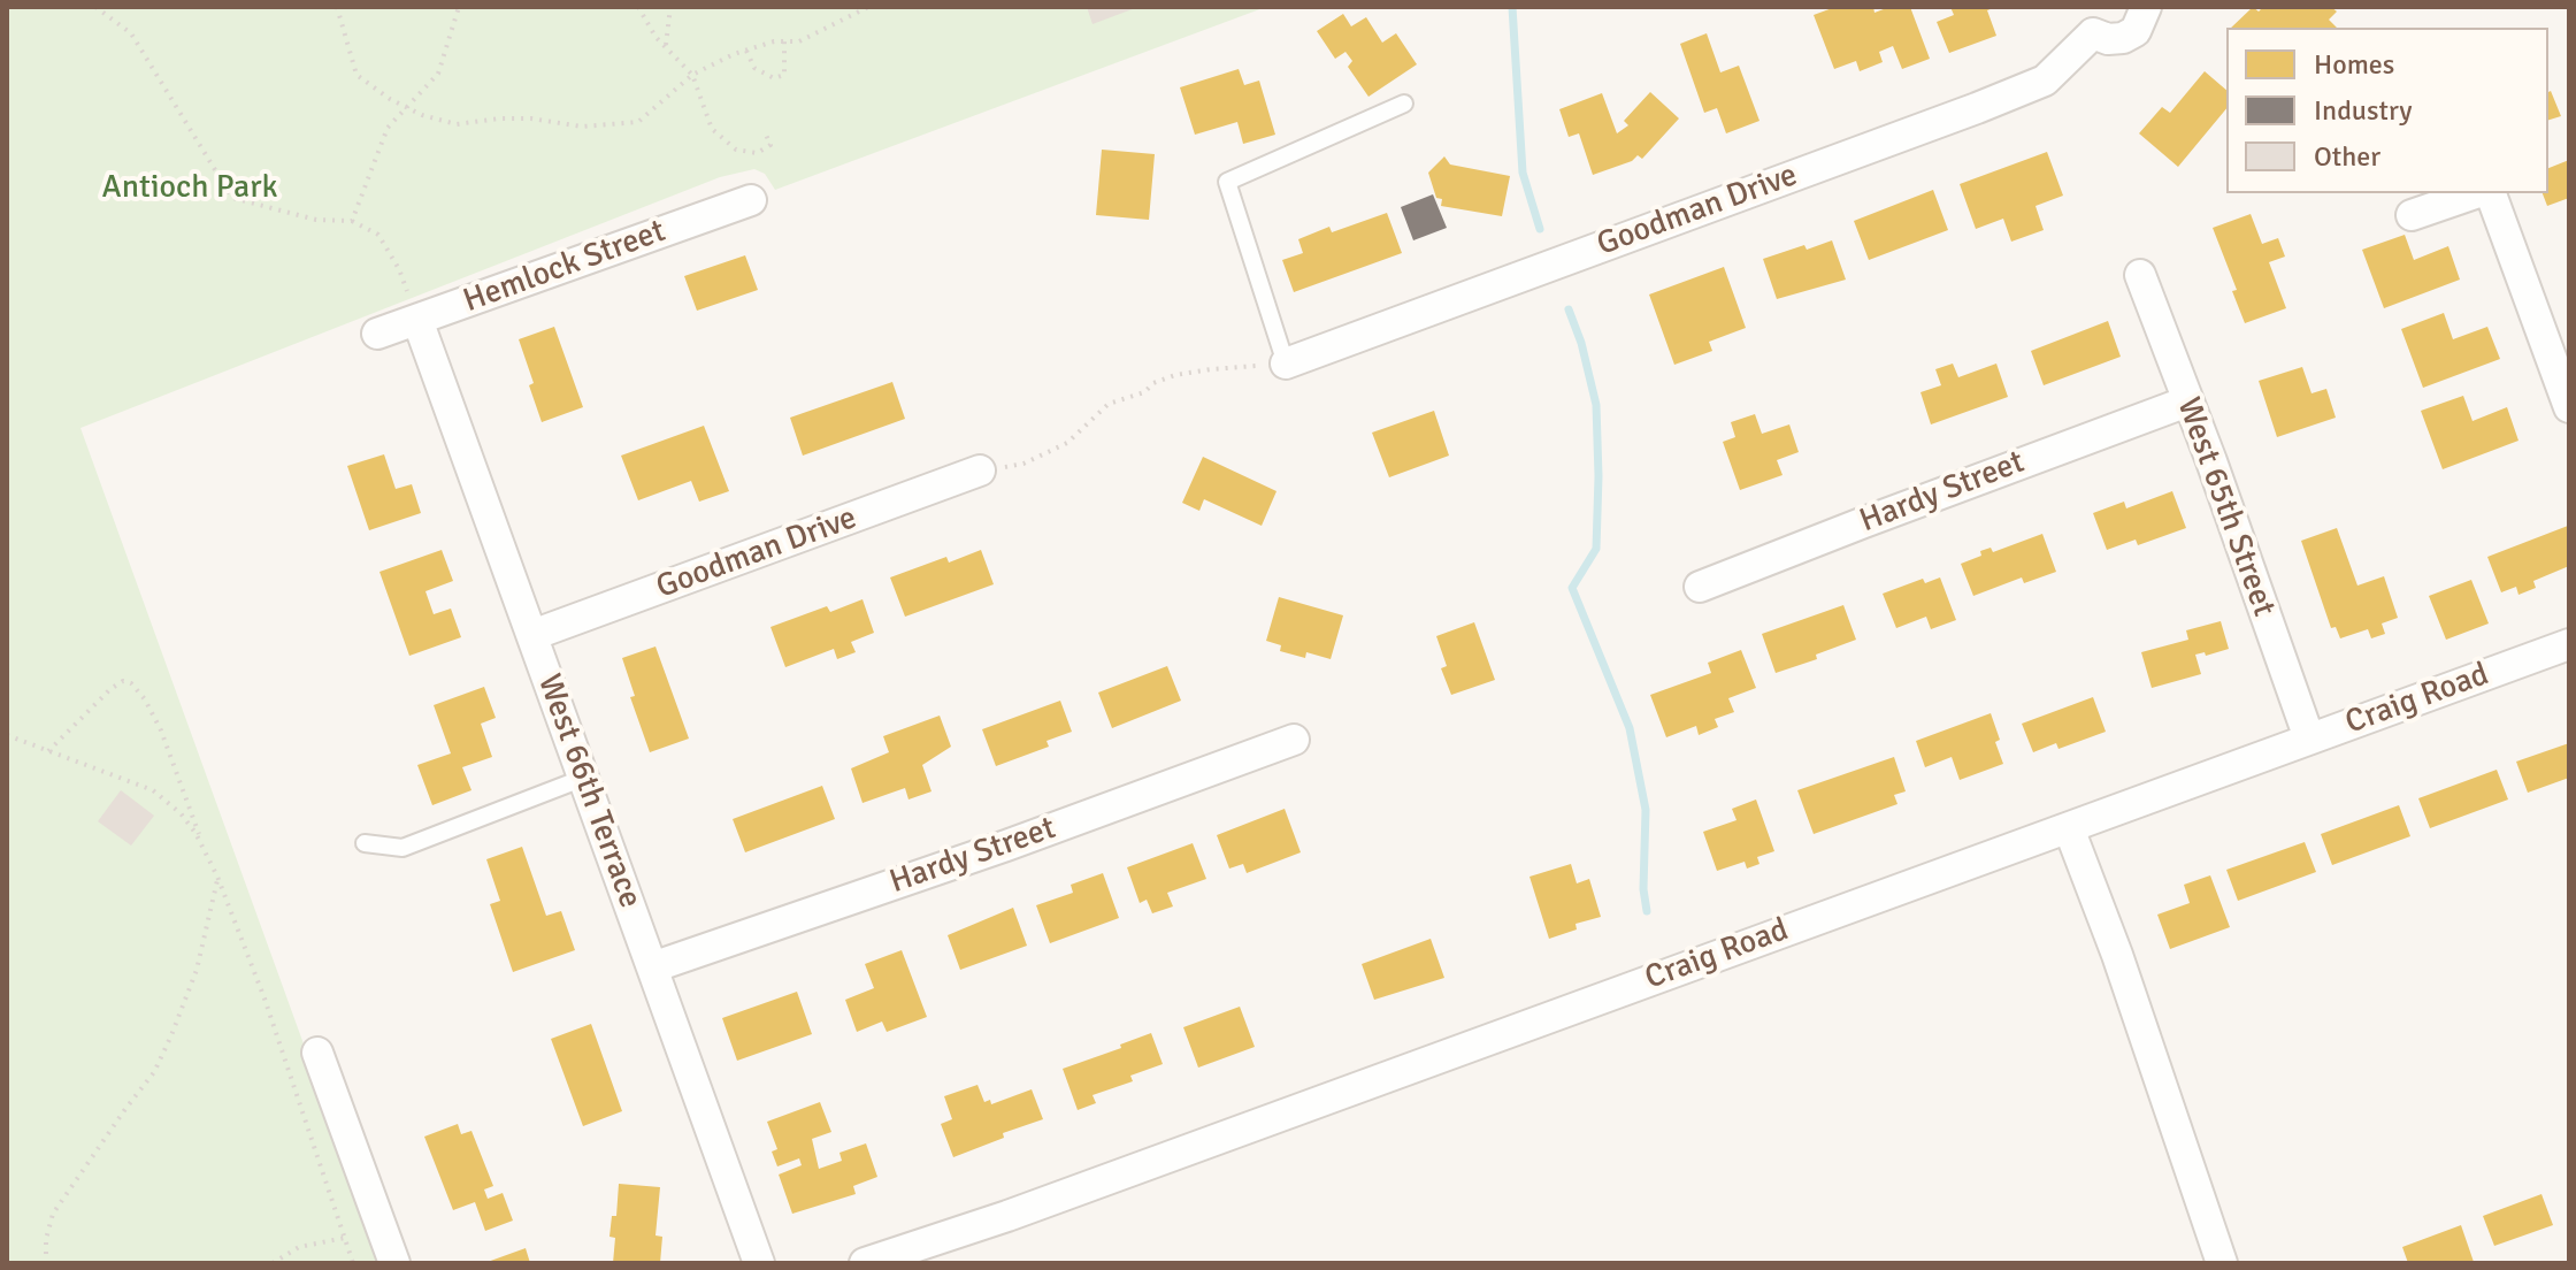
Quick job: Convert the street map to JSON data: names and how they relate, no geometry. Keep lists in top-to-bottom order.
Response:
{
  "streets": {
    "street": [
      "Goodman Drive",
      "Hemlock Street",
      "Hardy Street",
      "West 65th Street",
      "Craig Road",
      "West 66th Terrace"
    ]
  },
  "crossings": [
    ["Goodman Drive", "West 66th Terrace"],
    ["Hemlock Street", "West 66th Terrace"],
    ["Hardy Street", "West 65th Street"],
    ["Hardy Street", "West 66th Terrace"],
    ["West 65th Street", "Craig Road"]
  ],
  "parks": ["Antioch Park"],
  "legend": ["Homes", "Industry", "Other"]
}
